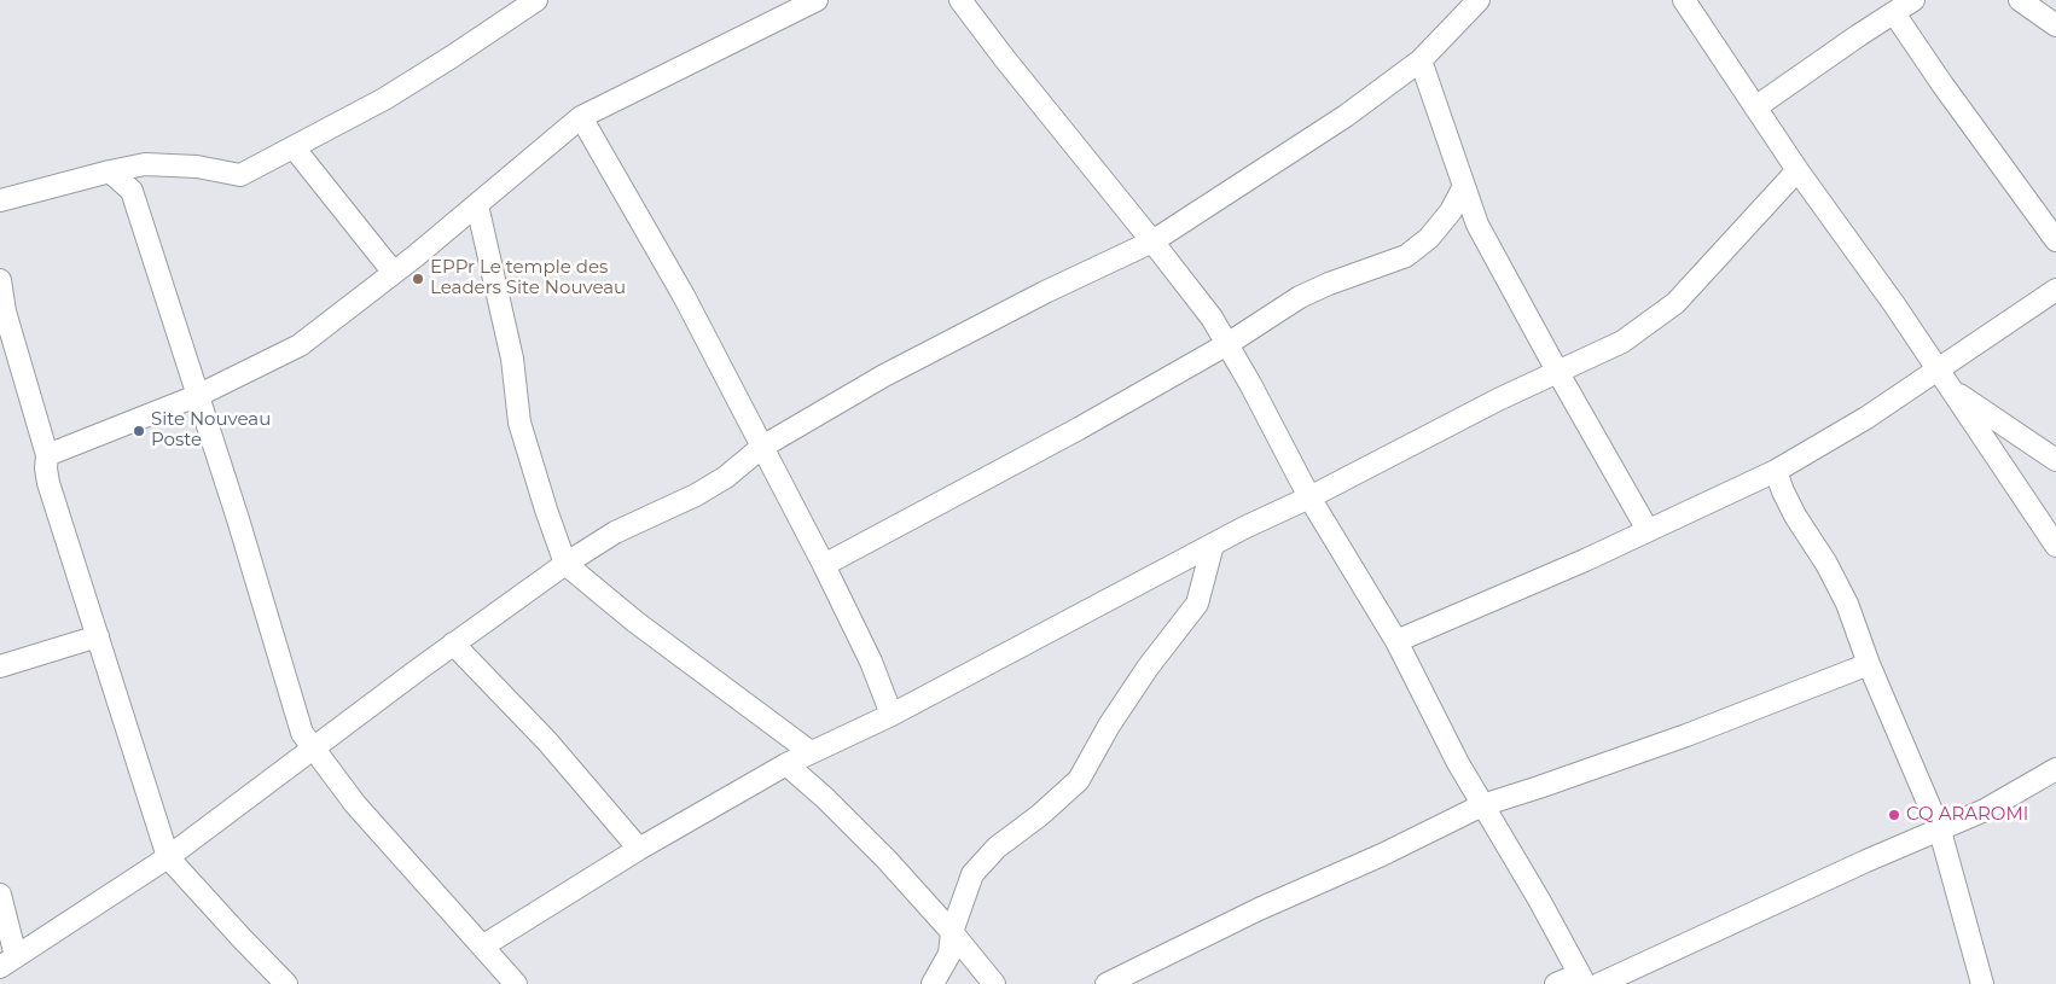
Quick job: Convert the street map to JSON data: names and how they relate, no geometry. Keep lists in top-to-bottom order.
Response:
{
  "places": ["EPPr Le temple des Leaders Site Nouveau", "Site Nouveau Poste", "CQ ARAROMI"]
}
